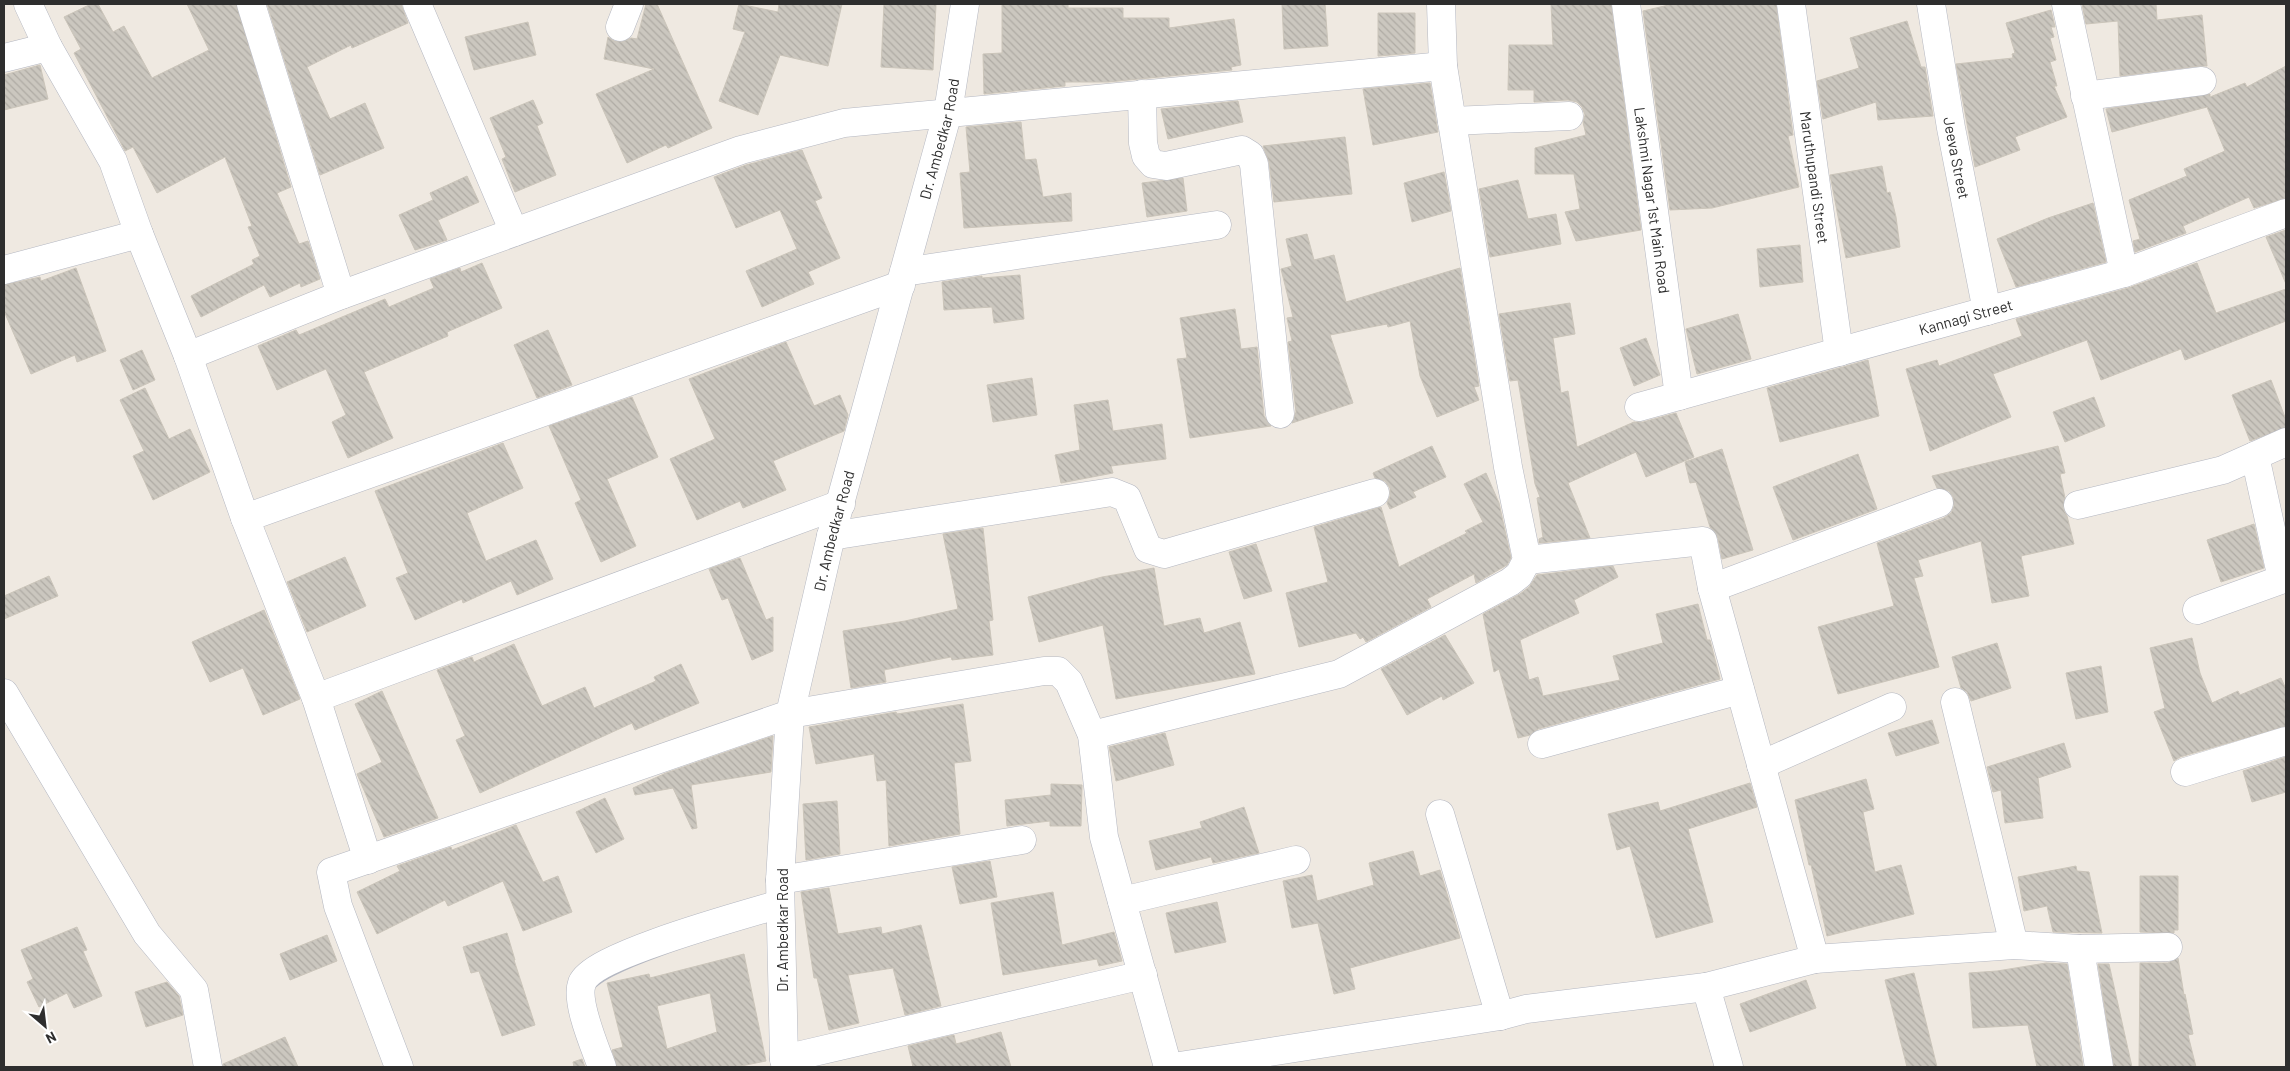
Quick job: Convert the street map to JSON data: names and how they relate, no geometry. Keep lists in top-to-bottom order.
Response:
{
  "streets": {
    "street": [
      "Dr. Ambedkar Road",
      "Jeeva Street",
      "Maruthupandi Street",
      "Lakshmi Nagar 1st Main Road",
      "Kannagi Street"
    ]
  },
  "crossings": [
    ["Jeeva Street", "Kannagi Street"],
    ["Maruthupandi Street", "Kannagi Street"],
    ["Lakshmi Nagar 1st Main Road", "Kannagi Street"]
  ],
  "north": "bottom right"
}
